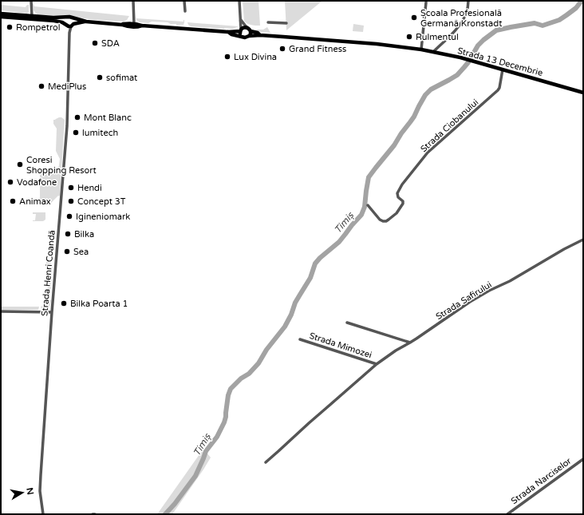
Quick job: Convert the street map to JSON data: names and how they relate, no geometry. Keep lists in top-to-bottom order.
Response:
{
  "streets": {
    "main road": ["Strada 13 Decembrie"],
    "street": [
      "Strada Ciobanului",
      "Strada Henri Coandă",
      "Strada Safirului",
      "Strada Mimozei",
      "Strada Narciselor"
    ]
  },
  "crossings": [
    ["Strada 13 Decembrie", "Strada Ciobanului"],
    ["Strada 13 Decembrie", "Strada Henri Coandă"],
    ["Strada Safirului", "Strada Mimozei"]
  ],
  "water": ["Timiș"],
  "places": [
    "Școala Profesională Germană Kronstadt",
    "Rompetrol",
    "Rulmentul",
    "SDA",
    "Grand Fitness",
    "Lux Divina",
    "sofimat",
    "MediPlus",
    "Mont Blanc",
    "lumitech",
    "Coresi Shopping Resort",
    "Vodafone",
    "Hendi",
    "Animax",
    "Concept 3T",
    "Igineniomark",
    "Bilka",
    "Sea",
    "Bilka Poarta 1"
  ],
  "north": "right"
}
